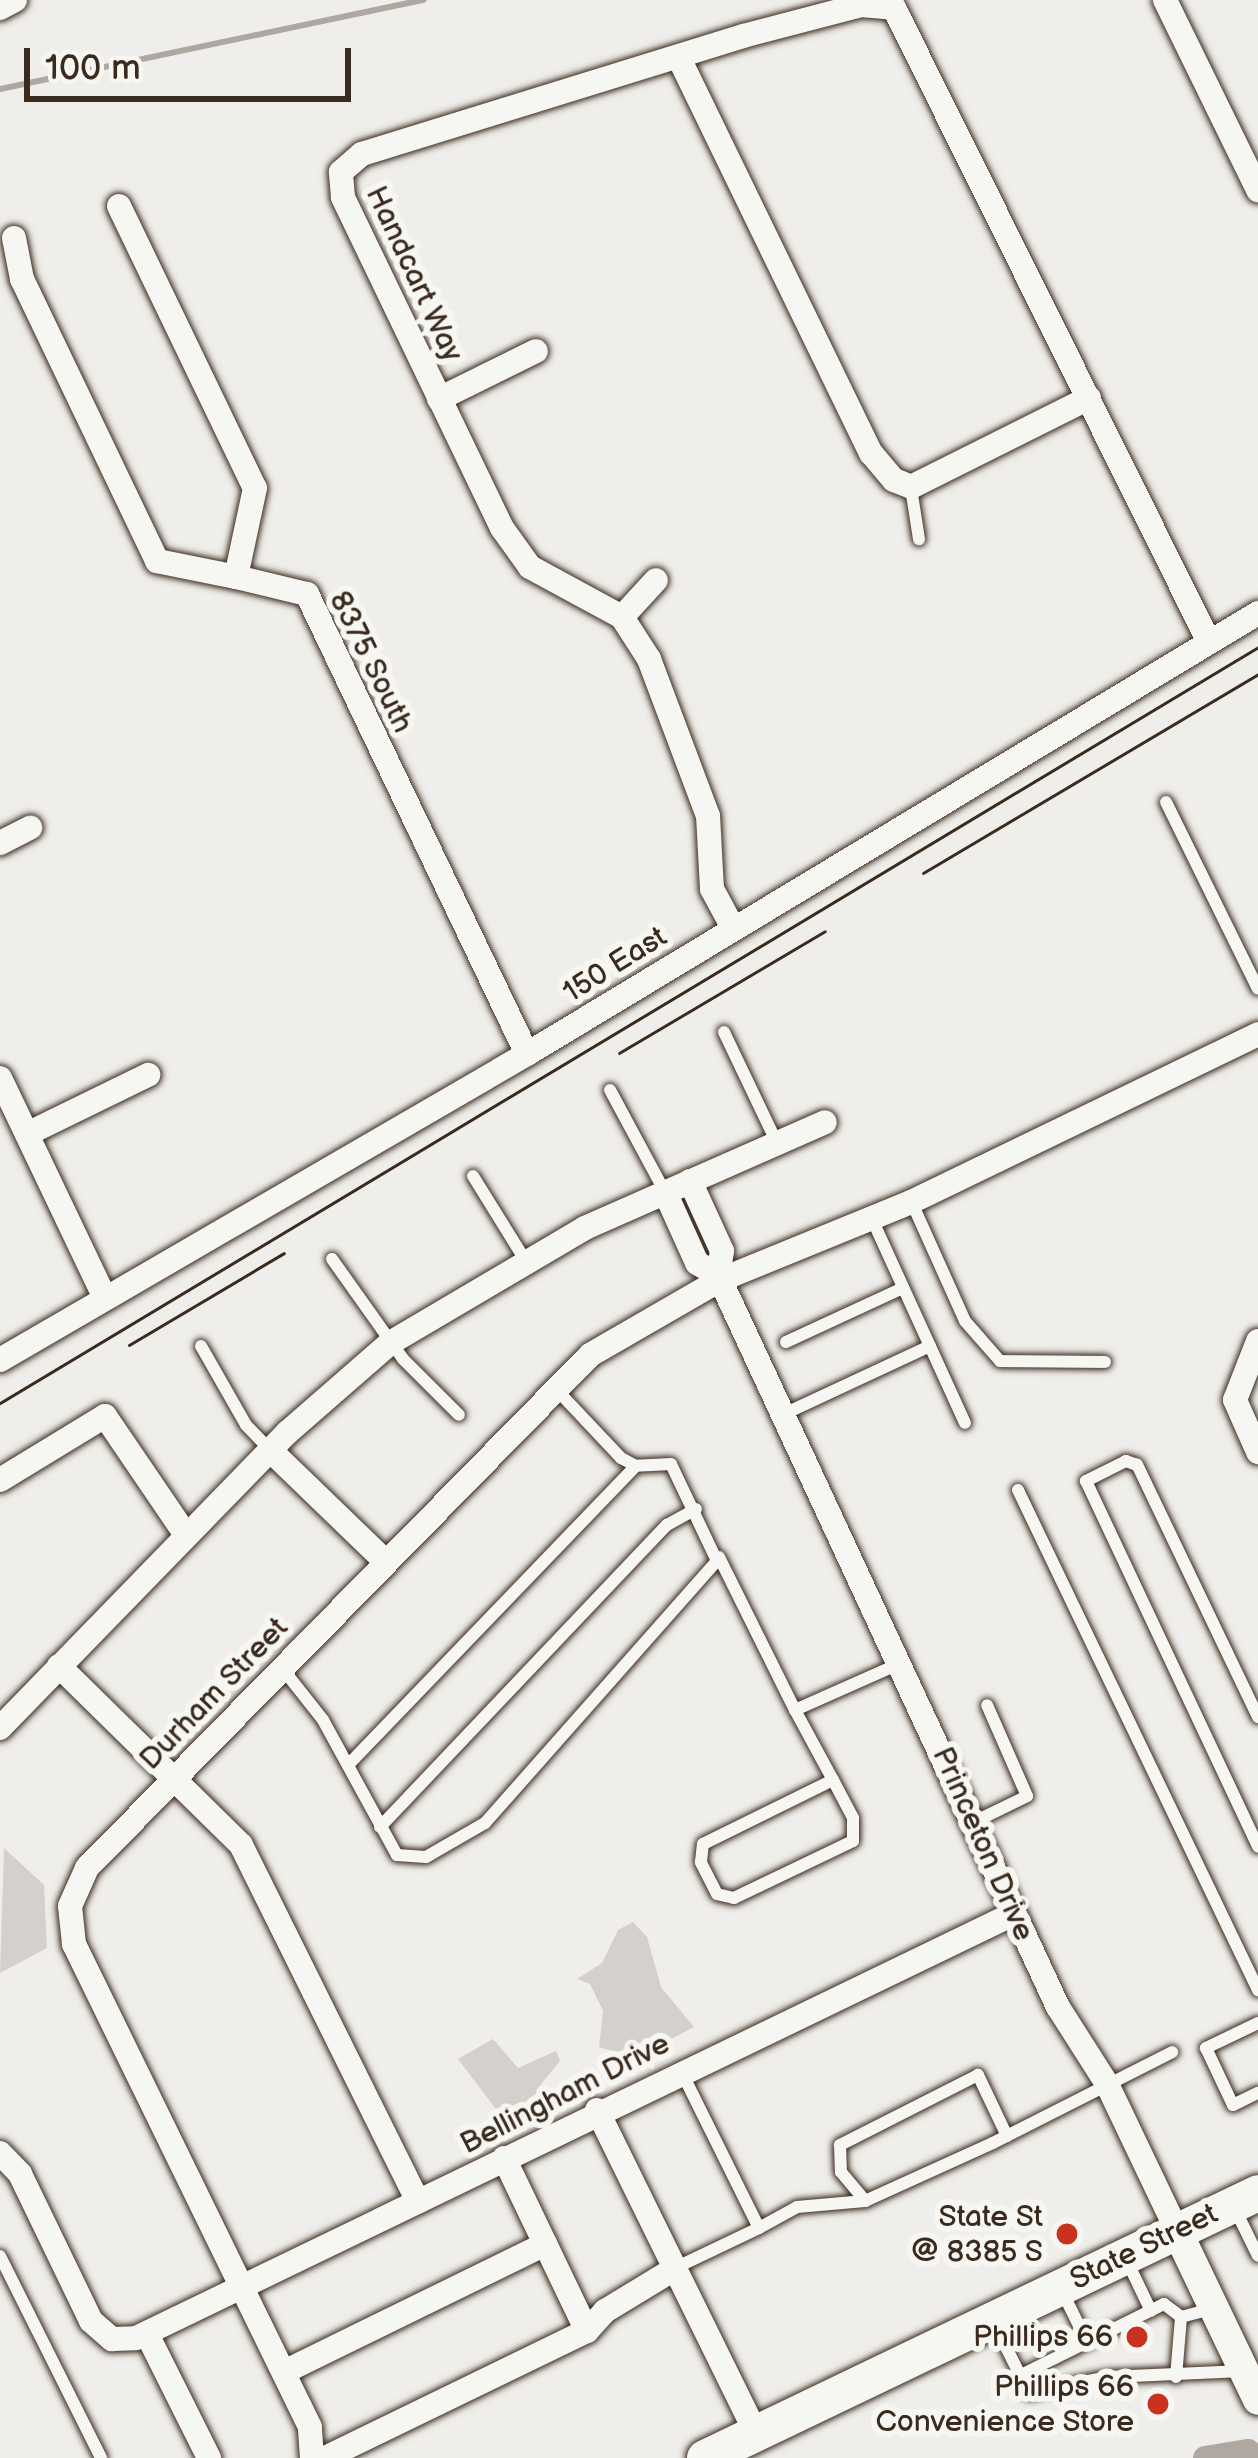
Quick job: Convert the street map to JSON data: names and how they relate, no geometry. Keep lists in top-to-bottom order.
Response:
{
  "streets": {
    "main road": ["State Street"],
    "street": [
      "Handcart Way",
      "8375 South",
      "150 East",
      "Durham Street",
      "Princeton Drive",
      "Bellingham Drive"
    ]
  },
  "crossings": [
    ["8375 South", "150 East"],
    ["Durham Street", "Princeton Drive"],
    ["Durham Street", "Bellingham Drive"],
    ["Princeton Drive", "Bellingham Drive"],
    ["Princeton Drive", "State Street"]
  ],
  "places": ["State St @ 8385 S", "Phillips 66", "Phillips 66 Convenience Store"],
  "scale_bar": "100 m"
}
